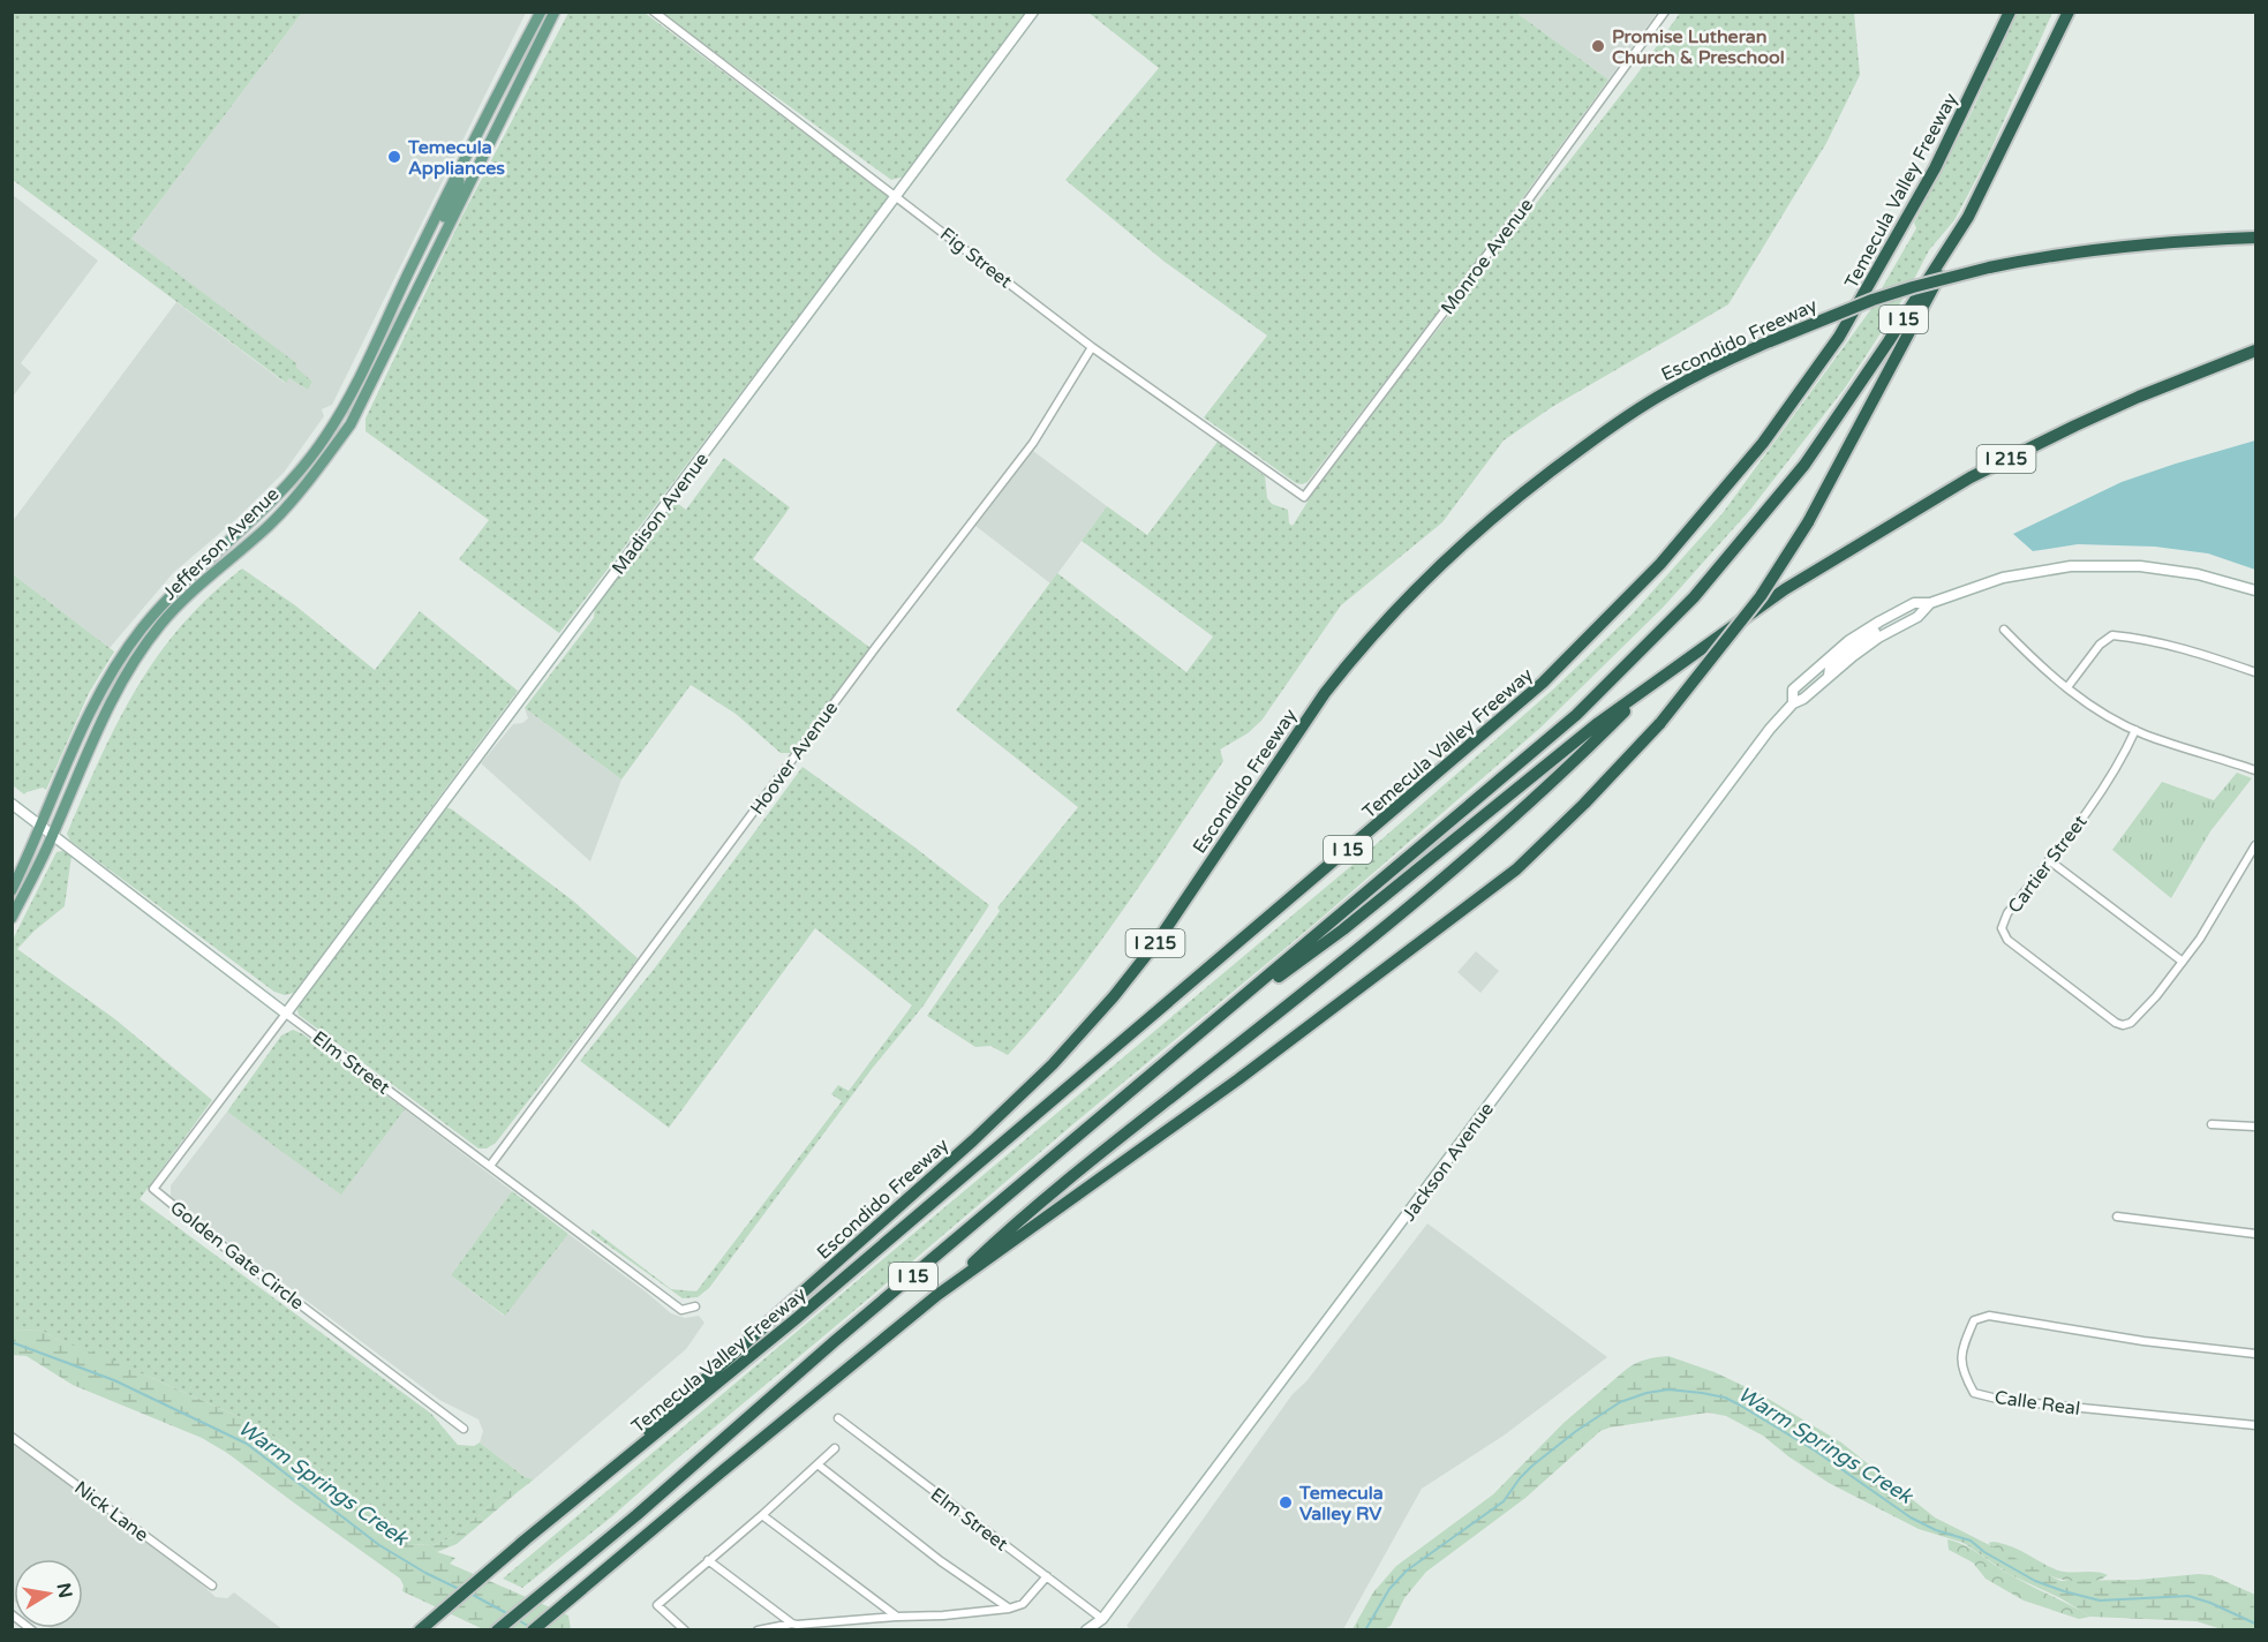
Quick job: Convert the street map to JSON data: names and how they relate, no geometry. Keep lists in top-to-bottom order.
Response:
{
  "streets": {
    "highway": [
      "Temecula Valley Freeway",
      "I 15",
      "Escondido Freeway",
      "I 215"
    ],
    "main road": [
      "Madison Avenue",
      "Jefferson Avenue",
      "Elm Street",
      "Jackson Avenue"
    ],
    "street": [
      "Monroe Avenue",
      "Fig Street",
      "Hoover Avenue",
      "Cartier Street",
      "Golden Gate Circle",
      "Calle Real",
      "Nick Lane"
    ]
  },
  "crossings": [
    ["Temecula Valley Freeway", "Escondido Freeway"],
    ["Monroe Avenue", "Fig Street"],
    ["Fig Street", "Madison Avenue"],
    ["Fig Street", "Hoover Avenue"],
    ["Madison Avenue", "Elm Street"],
    ["Madison Avenue", "Golden Gate Circle"],
    ["Jefferson Avenue", "Elm Street"],
    ["Hoover Avenue", "Elm Street"],
    ["Elm Street", "Jackson Avenue"],
    ["Elm Street", "Golden Gate Circle"]
  ],
  "water": ["Warm Springs Creek"],
  "places": ["Promise Lutheran Church & Preschool", "Temecula Appliances", "Temecula Valley RV"],
  "north": "right"
}
